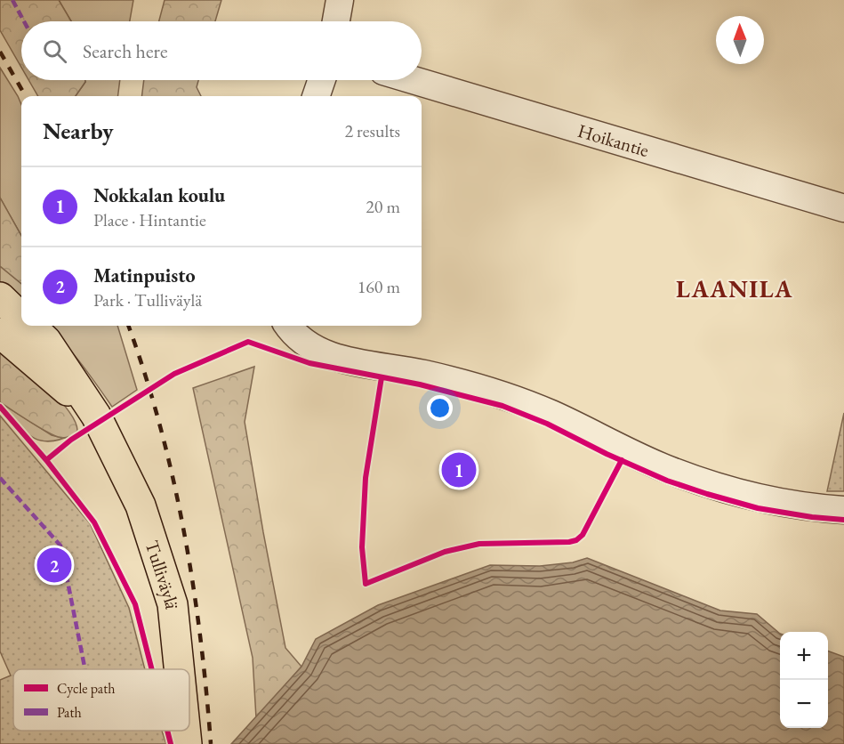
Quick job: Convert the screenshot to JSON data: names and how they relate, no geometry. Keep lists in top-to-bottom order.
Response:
{
  "streets": {
    "main road": ["Tulliväylä"],
    "street": ["Hoikantie"]
  },
  "districts": ["LAANILA"],
  "legend": ["Cycle path", "Path"],
  "north": "top",
  "page": {
    "search": "Search here",
    "heading": ["Nearby", "2 results"],
    "list": [
      {
        "mark": "1",
        "name": "Nokkalan koulu",
        "note": "Place · Hintantie",
        "value": "20 m"
      },
      {
        "mark": "2",
        "name": "Matinpuisto",
        "note": "Park · Tulliväylä",
        "value": "160 m"
      }
    ],
    "pins": ["1", "2"],
    "map_buttons": ["+", "−"]
  }
}
